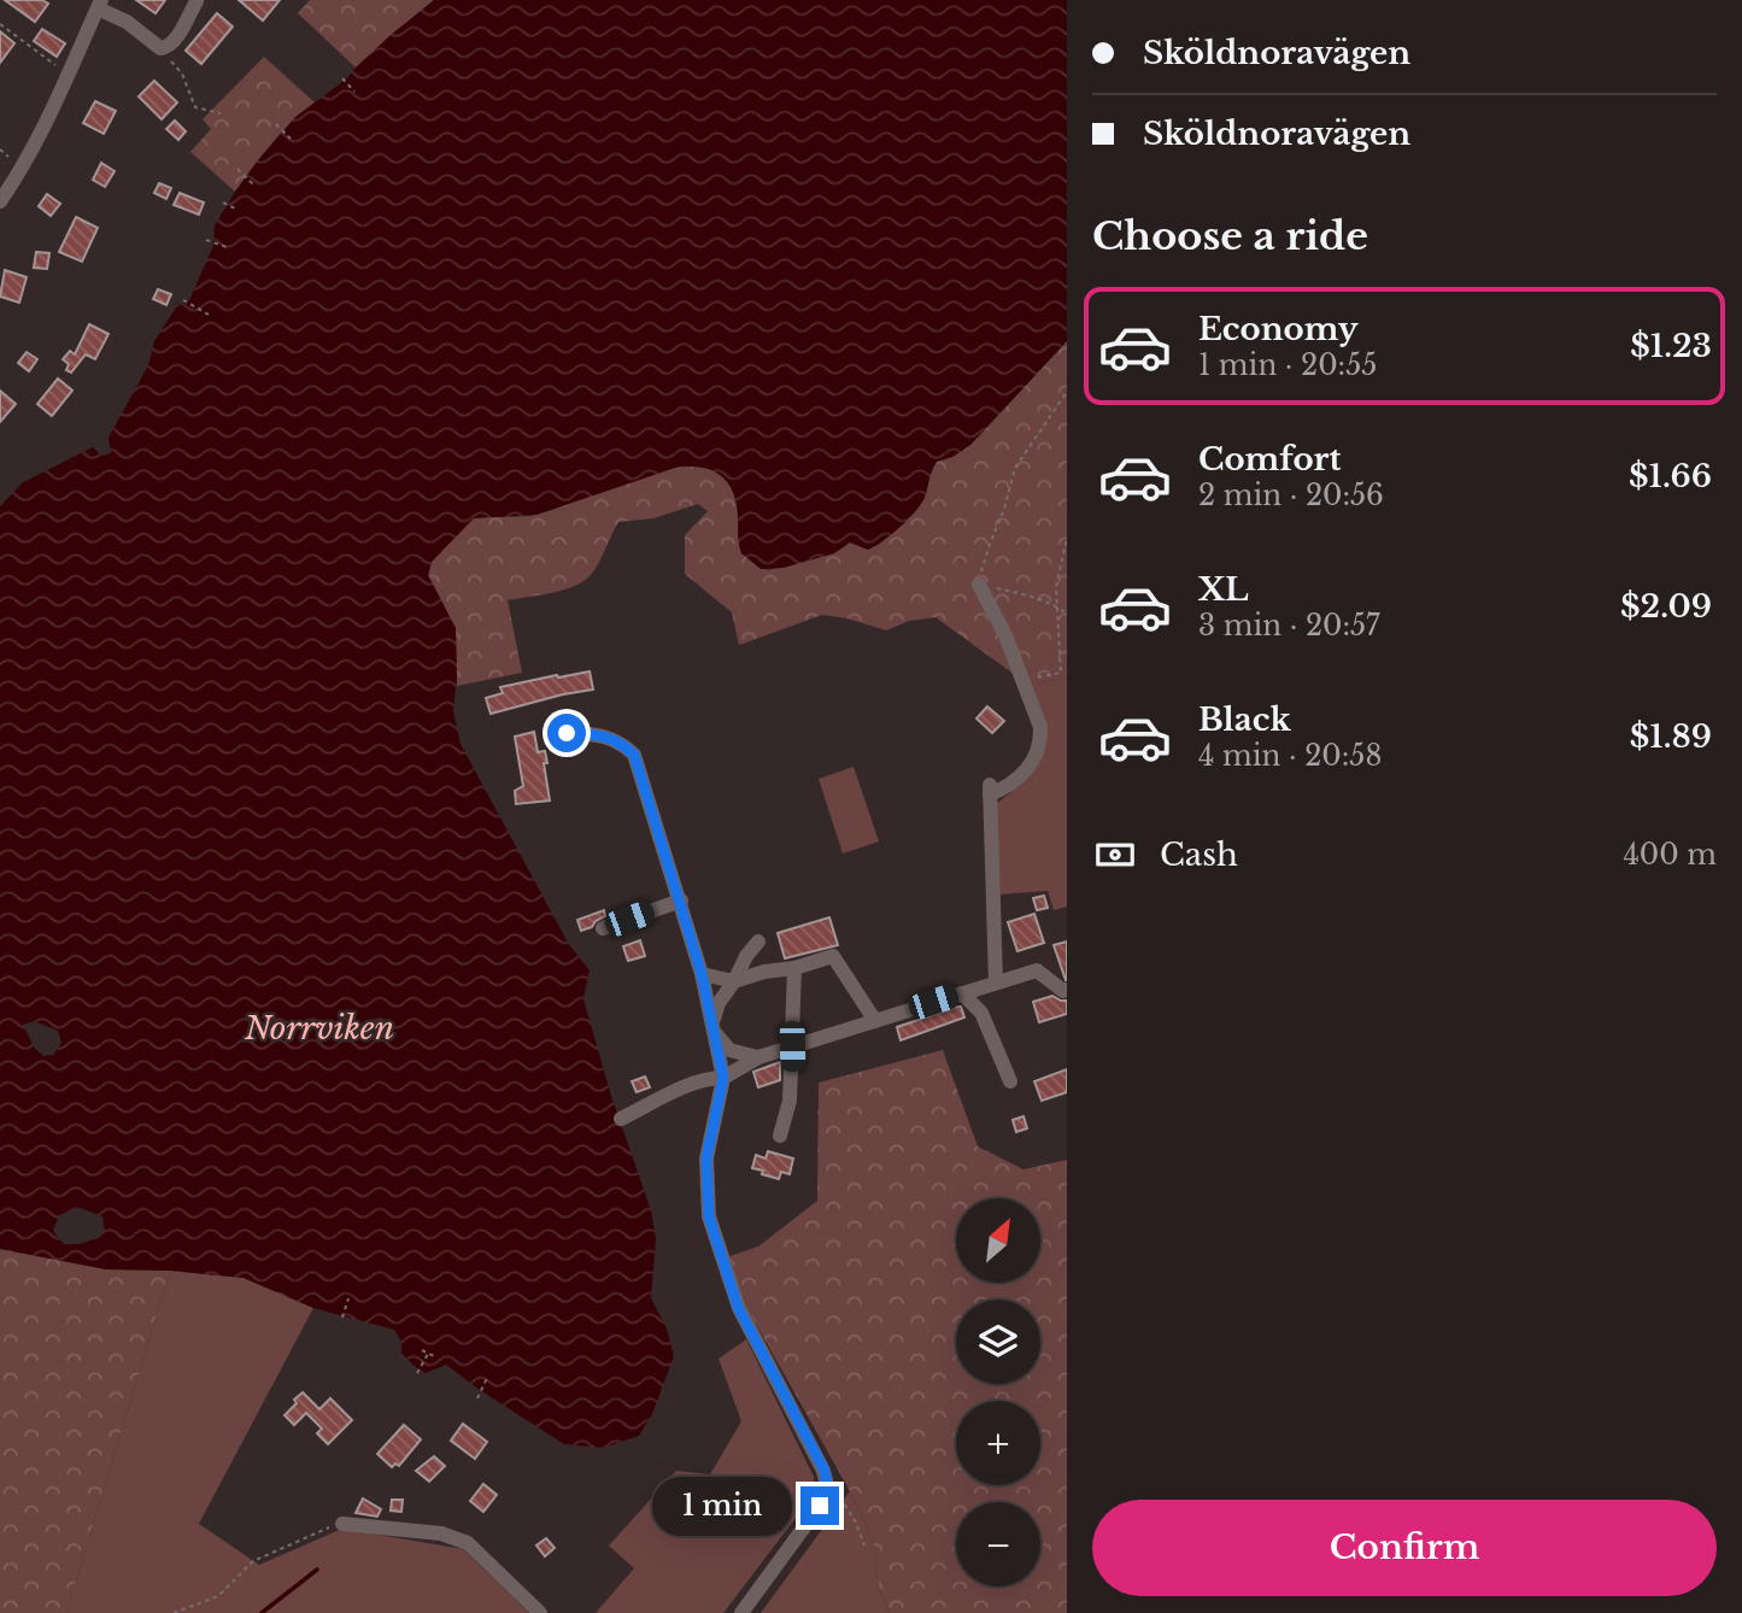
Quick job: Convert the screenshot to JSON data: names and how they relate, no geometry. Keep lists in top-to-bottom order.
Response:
{
  "water": ["Norrviken"],
  "north": "top right",
  "page": {
    "banner": ["Sköldnoravägen", "Sköldnoravägen"],
    "heading": "Choose a ride",
    "list": [
      {
        "name": "Economy",
        "note": "1 min · 20:55",
        "value": "$1.23"
      },
      {
        "name": "Comfort",
        "note": "2 min · 20:56",
        "value": "$1.66"
      },
      {
        "name": "XL",
        "note": "3 min · 20:57",
        "value": "$2.09"
      },
      {
        "name": "Black",
        "note": "4 min · 20:58",
        "value": "$1.89"
      }
    ],
    "pay": ["Cash", "400 m"],
    "map_buttons": ["+", "−"],
    "bubble": "1 min",
    "buttons": "Confirm"
  }
}
